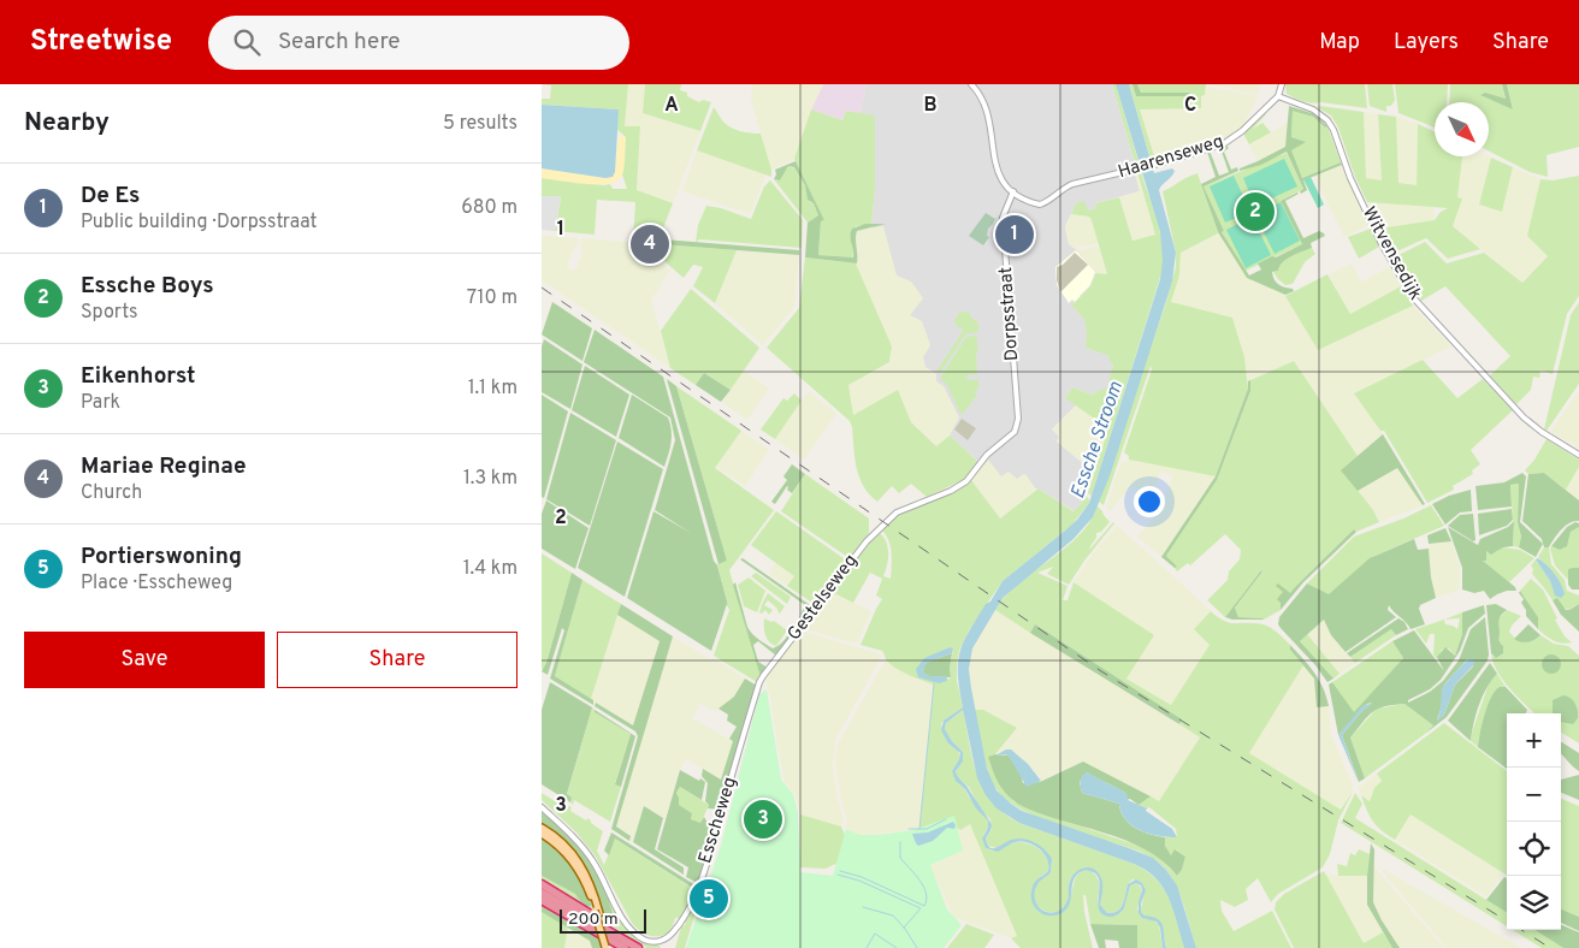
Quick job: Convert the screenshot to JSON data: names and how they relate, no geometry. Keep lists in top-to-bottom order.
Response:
{
  "streets": {
    "street": [
      "Haarenseweg",
      "Witvensedijk",
      "Dorpsstraat",
      "Gestelseweg",
      "Esscheweg"
    ]
  },
  "crossings": [
    ["Haarenseweg", "Witvensedijk"],
    ["Haarenseweg", "Dorpsstraat"],
    ["Dorpsstraat", "Gestelseweg"],
    ["Gestelseweg", "Esscheweg"]
  ],
  "water": ["Essche Stroom"],
  "scale_bar": "200 m",
  "north": "bottom right",
  "page": {
    "header": "Streetwise",
    "search": "Search here",
    "nav": ["Map", "Layers", "Share"],
    "heading": ["Nearby", "5 results"],
    "list": [
      {
        "mark": "1",
        "name": "De Es",
        "note": "Public building · Dorpsstraat",
        "value": "680 m"
      },
      {
        "mark": "2",
        "name": "Essche Boys",
        "note": "Sports",
        "value": "710 m"
      },
      {
        "mark": "3",
        "name": "Eikenhorst",
        "note": "Park",
        "value": "1.1 km"
      },
      {
        "mark": "4",
        "name": "Mariae Reginae",
        "note": "Church",
        "value": "1.3 km"
      },
      {
        "mark": "5",
        "name": "Portierswoning",
        "note": "Place · Esscheweg",
        "value": "1.4 km"
      }
    ],
    "pins": [
      "2",
      "1",
      "4",
      "3",
      "5"
    ],
    "buttons": ["Save", "Share"],
    "map_buttons": ["+", "−"],
    "scale": "200 m"
  },
  "grid": {
    "columns": ["A", "B", "C"],
    "rows": ["1", "2", "3"]
  }
}
